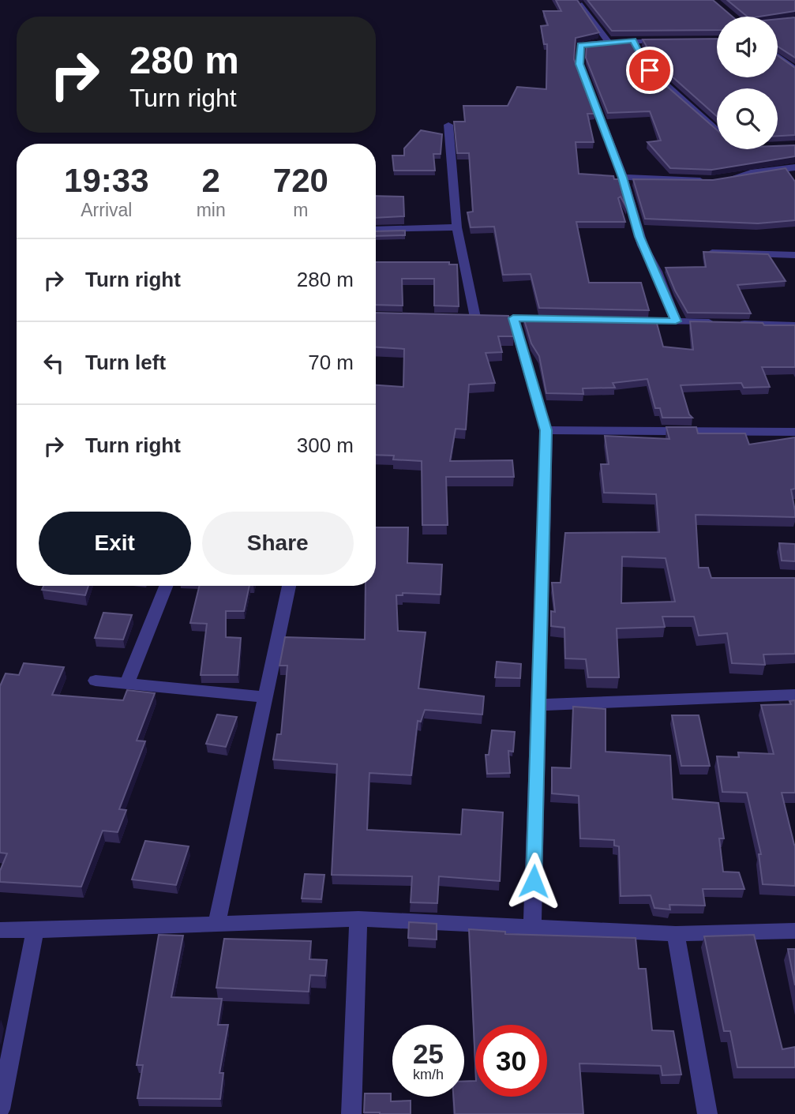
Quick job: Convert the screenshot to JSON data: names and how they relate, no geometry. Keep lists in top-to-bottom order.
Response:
{
  "page": {
    "turn": ["280 m", "Turn right"],
    "eta": [
      "19:33",
      "Arrival",
      "2",
      "min",
      "720",
      "m"
    ],
    "list": [
      {
        "name": "Turn right",
        "value": "280 m"
      },
      {
        "name": "Turn left",
        "value": "70 m"
      },
      {
        "name": "Turn right",
        "value": "300 m"
      }
    ],
    "buttons": ["Exit", "Share"],
    "speed": "25 km/h",
    "limit": "30"
  }
}
